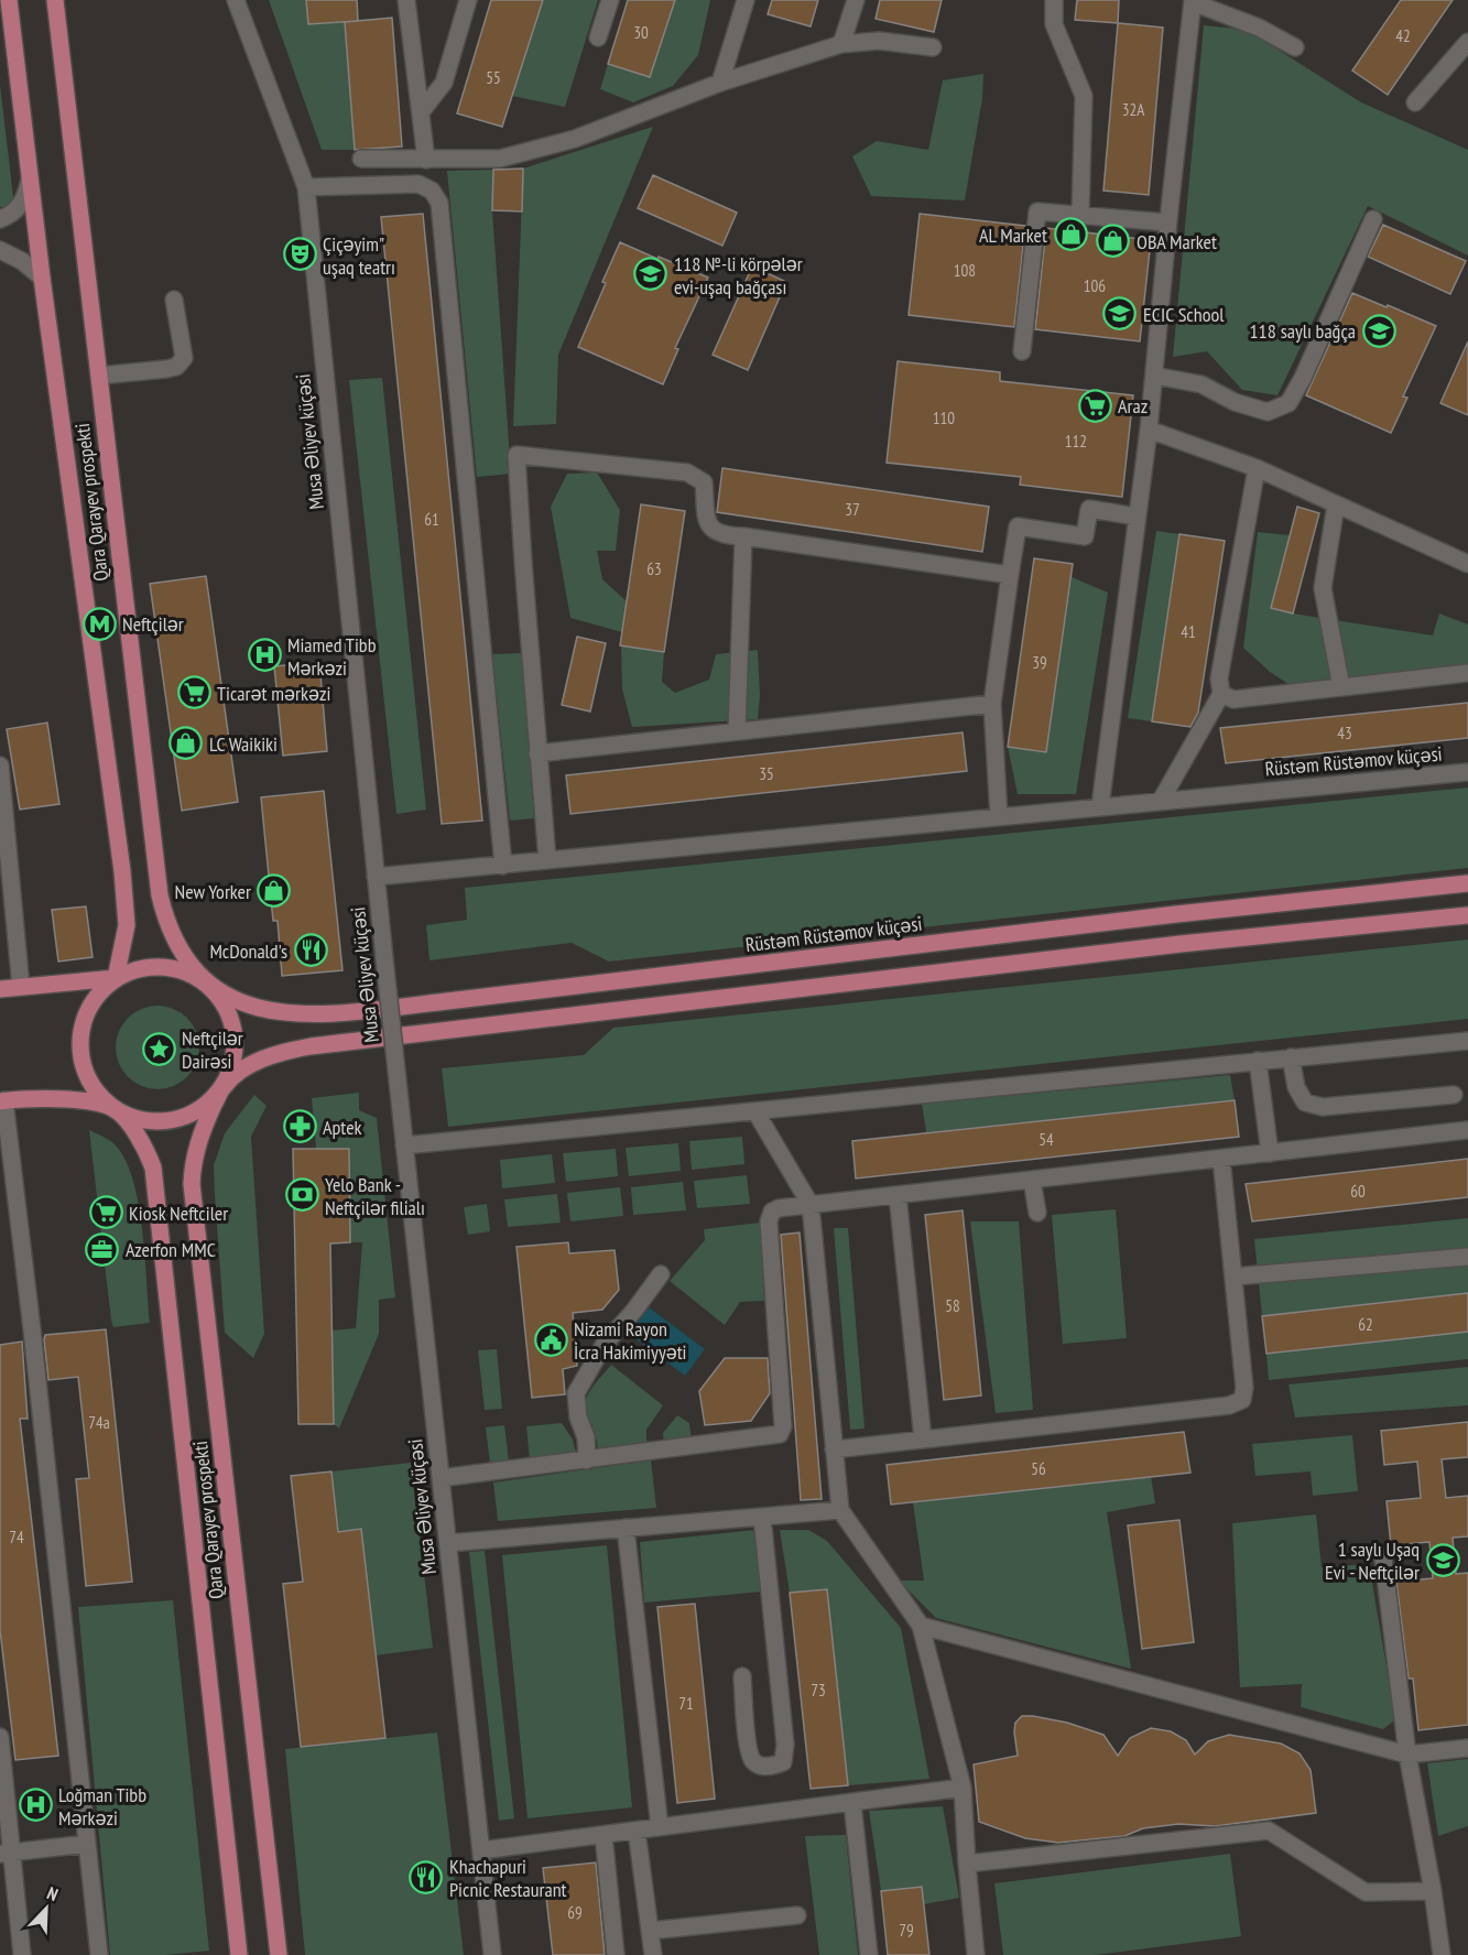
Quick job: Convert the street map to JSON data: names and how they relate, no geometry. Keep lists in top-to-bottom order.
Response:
{
  "streets": {
    "main road": ["Qara Qarayev prospekti", "Rüstəm Rüstəmov küçəsi"],
    "street": ["Musa Əliyev küçəsi"]
  },
  "crossings": [
    ["Musa Əliyev küçəsi", "Rüstəm Rüstəmov küçəsi"],
    ["Qara Qarayev prospekti", "Rüstəm Rüstəmov küçəsi"]
  ],
  "places": {
    "shop": [
      "AL Market",
      "OBA Market",
      "LC Waikiki",
      "New Yorker"
    ],
    "theatre": ["Çiçəyim\" uşaq teatrı"],
    "school or university": [
      "118 №-li körpələr evi-uşaq bağçası",
      "ECIC School",
      "118 saylı bağça",
      "1 saylı Uşaq Evi - Neftçilər"
    ],
    "supermarket": ["Araz", "Ticarət mərkəzi", "Kiosk Neftciler"],
    "metro station": ["Neftçilər"],
    "hospital": ["Miamed Tibb Mərkəzi", "Loğman Tibb Mərkəzi"],
    "restaurant": ["McDonald's", "Khachapuri Picnic Restaurant"],
    "place": ["Neftçilər Dairəsi"],
    "pharmacy": ["Aptek"],
    "bank": ["Yelo Bank - Neftçilər filialı"],
    "office": ["Azerfon MMC"],
    "public building": ["Nizami Rayon İcra Hakimiyyəti"]
  },
  "house_numbers": [
    "30",
    "42",
    "55",
    "32A",
    "108",
    "106",
    "110",
    "112",
    "37",
    "61",
    "63",
    "41",
    "39",
    "43",
    "35",
    "54",
    "60",
    "58",
    "62",
    "74a",
    "56",
    "74",
    "73",
    "71",
    "69",
    "79"
  ],
  "north": "top right"
}
